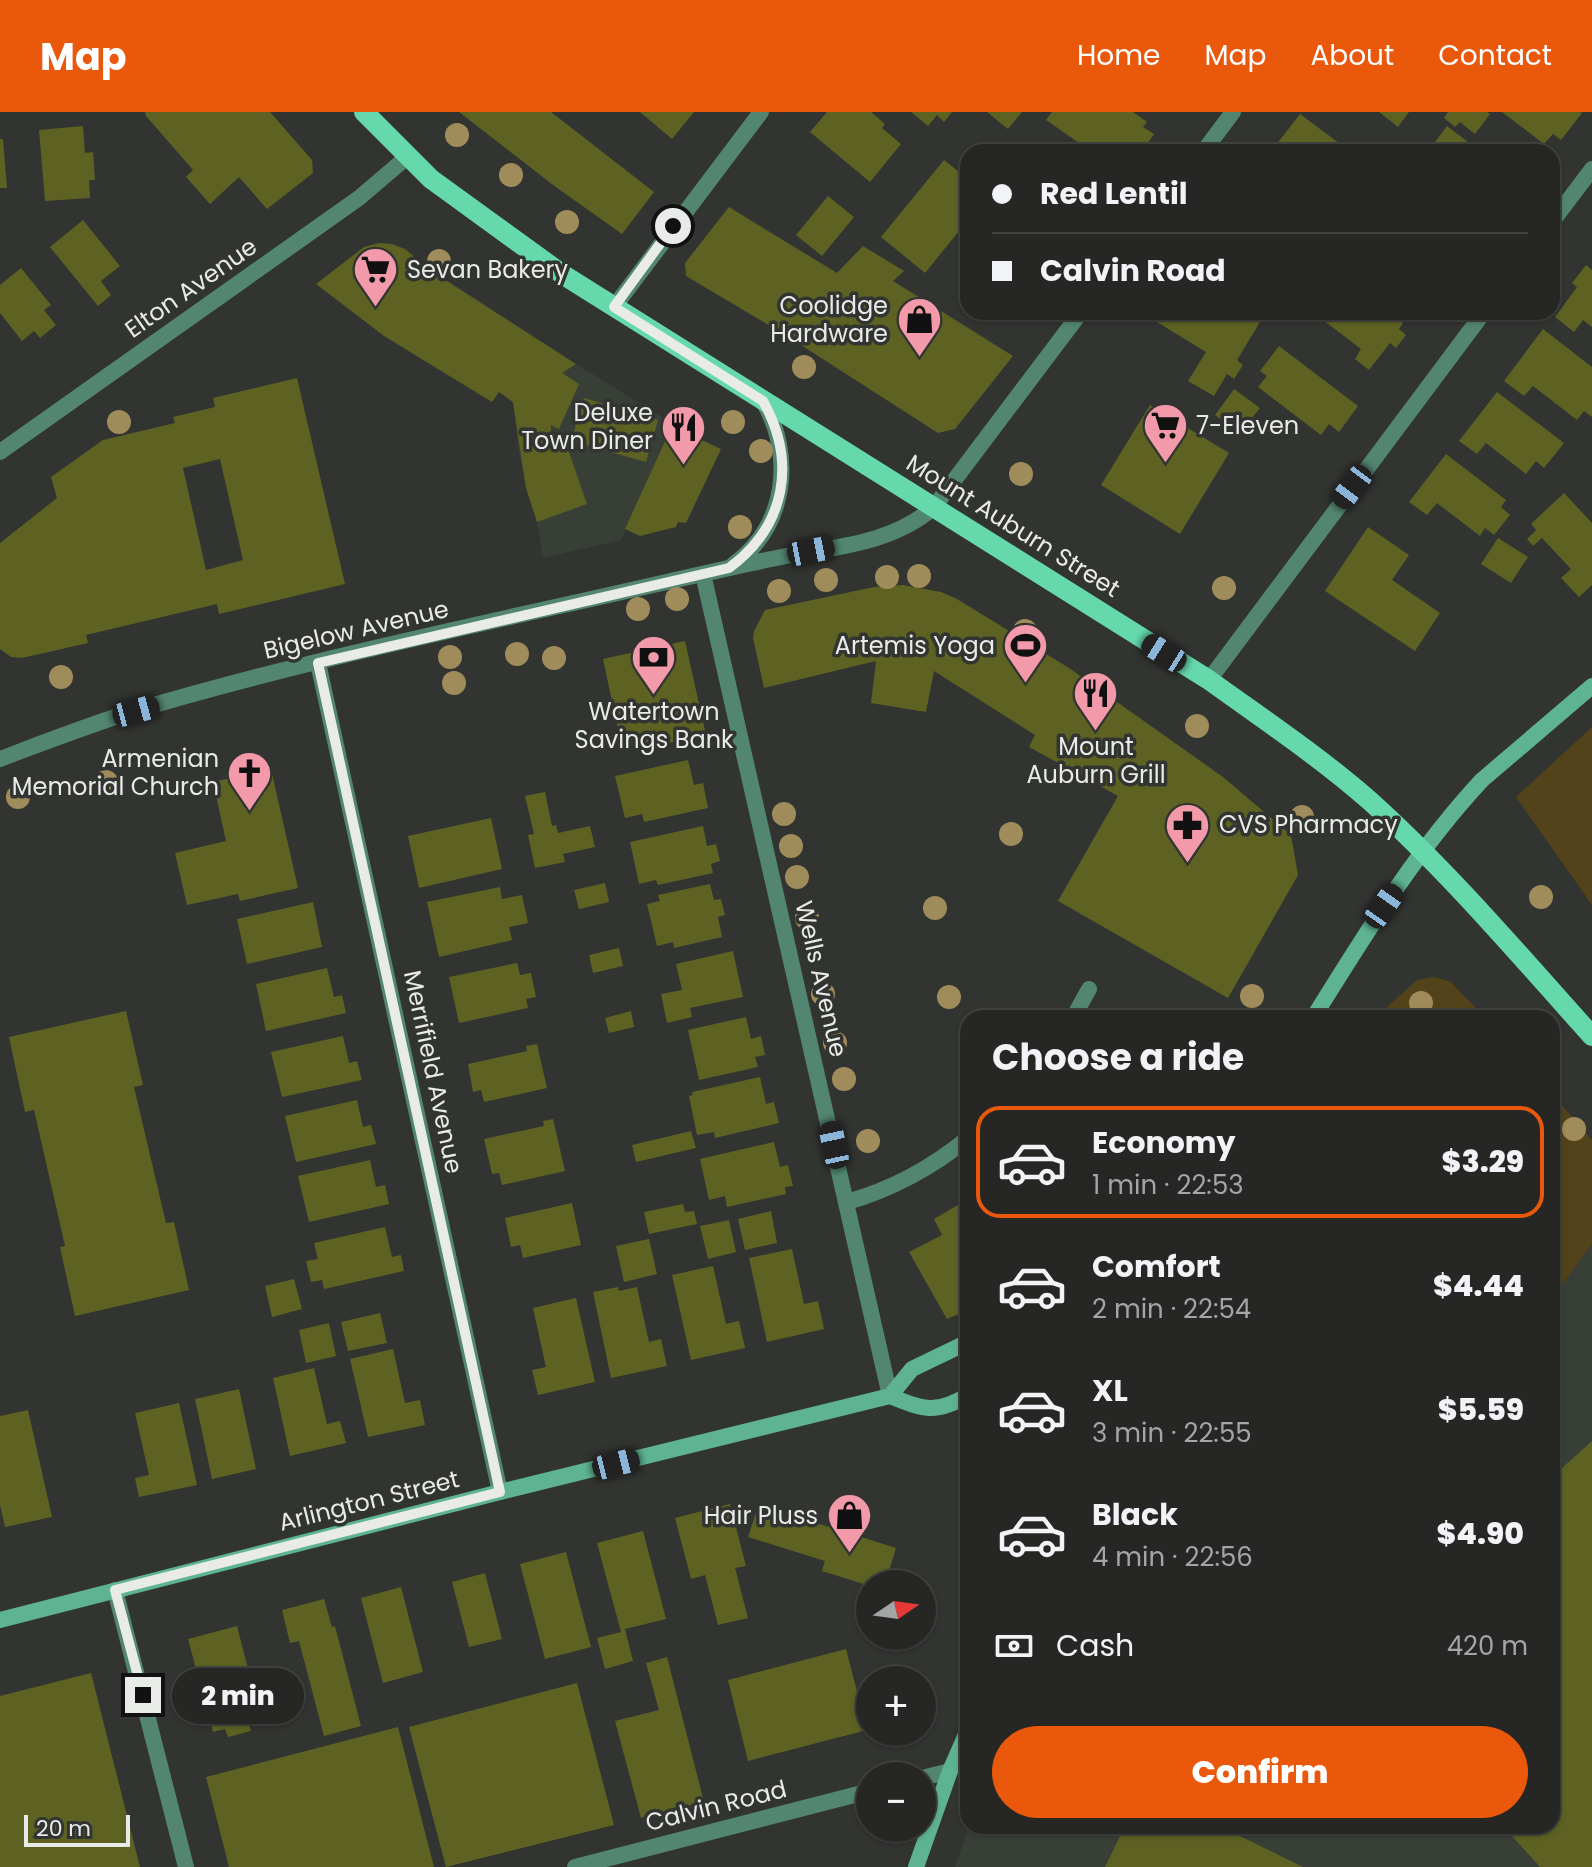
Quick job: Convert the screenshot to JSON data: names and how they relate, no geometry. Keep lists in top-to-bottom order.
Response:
{
  "streets": {
    "main road": ["Mount Auburn Street"],
    "street": [
      "Elton Avenue",
      "Bigelow Avenue",
      "Wells Avenue",
      "Merrifield Avenue",
      "Arlington Street",
      "Calvin Road"
    ]
  },
  "crossings": [
    ["Elton Avenue", "Mount Auburn Street"],
    ["Mount Auburn Street", "Bigelow Avenue"],
    ["Bigelow Avenue", "Wells Avenue"],
    ["Bigelow Avenue", "Merrifield Avenue"],
    ["Wells Avenue", "Arlington Street"],
    ["Merrifield Avenue", "Arlington Street"]
  ],
  "places": {
    "supermarket": ["Sevan Bakery", "7-Eleven"],
    "shop": ["Coolidge Hardware", "Hair Pluss"],
    "restaurant": ["Deluxe Town Diner", "Mount Auburn Grill"],
    "sports": ["Artemis Yoga"],
    "bank": ["Watertown Savings Bank"],
    "church": ["Armenian Memorial Church"],
    "pharmacy": ["CVS Pharmacy"]
  },
  "scale_bar": "20 m",
  "north": "right",
  "page": {
    "header": "Map",
    "nav": [
      "Home",
      "Map",
      "About",
      "Contact"
    ],
    "banner": ["Red Lentil", "Calvin Road"],
    "heading": "Choose a ride",
    "list": [
      {
        "name": "Economy",
        "note": "1 min · 22:53",
        "value": "$3.29"
      },
      {
        "name": "Comfort",
        "note": "2 min · 22:54",
        "value": "$4.44"
      },
      {
        "name": "XL",
        "note": "3 min · 22:55",
        "value": "$5.59"
      },
      {
        "name": "Black",
        "note": "4 min · 22:56",
        "value": "$4.90"
      }
    ],
    "map_buttons": ["+", "−"],
    "pay": ["Cash", "420 m"],
    "bubble": "2 min",
    "buttons": "Confirm",
    "scale": "20 m"
  }
}
